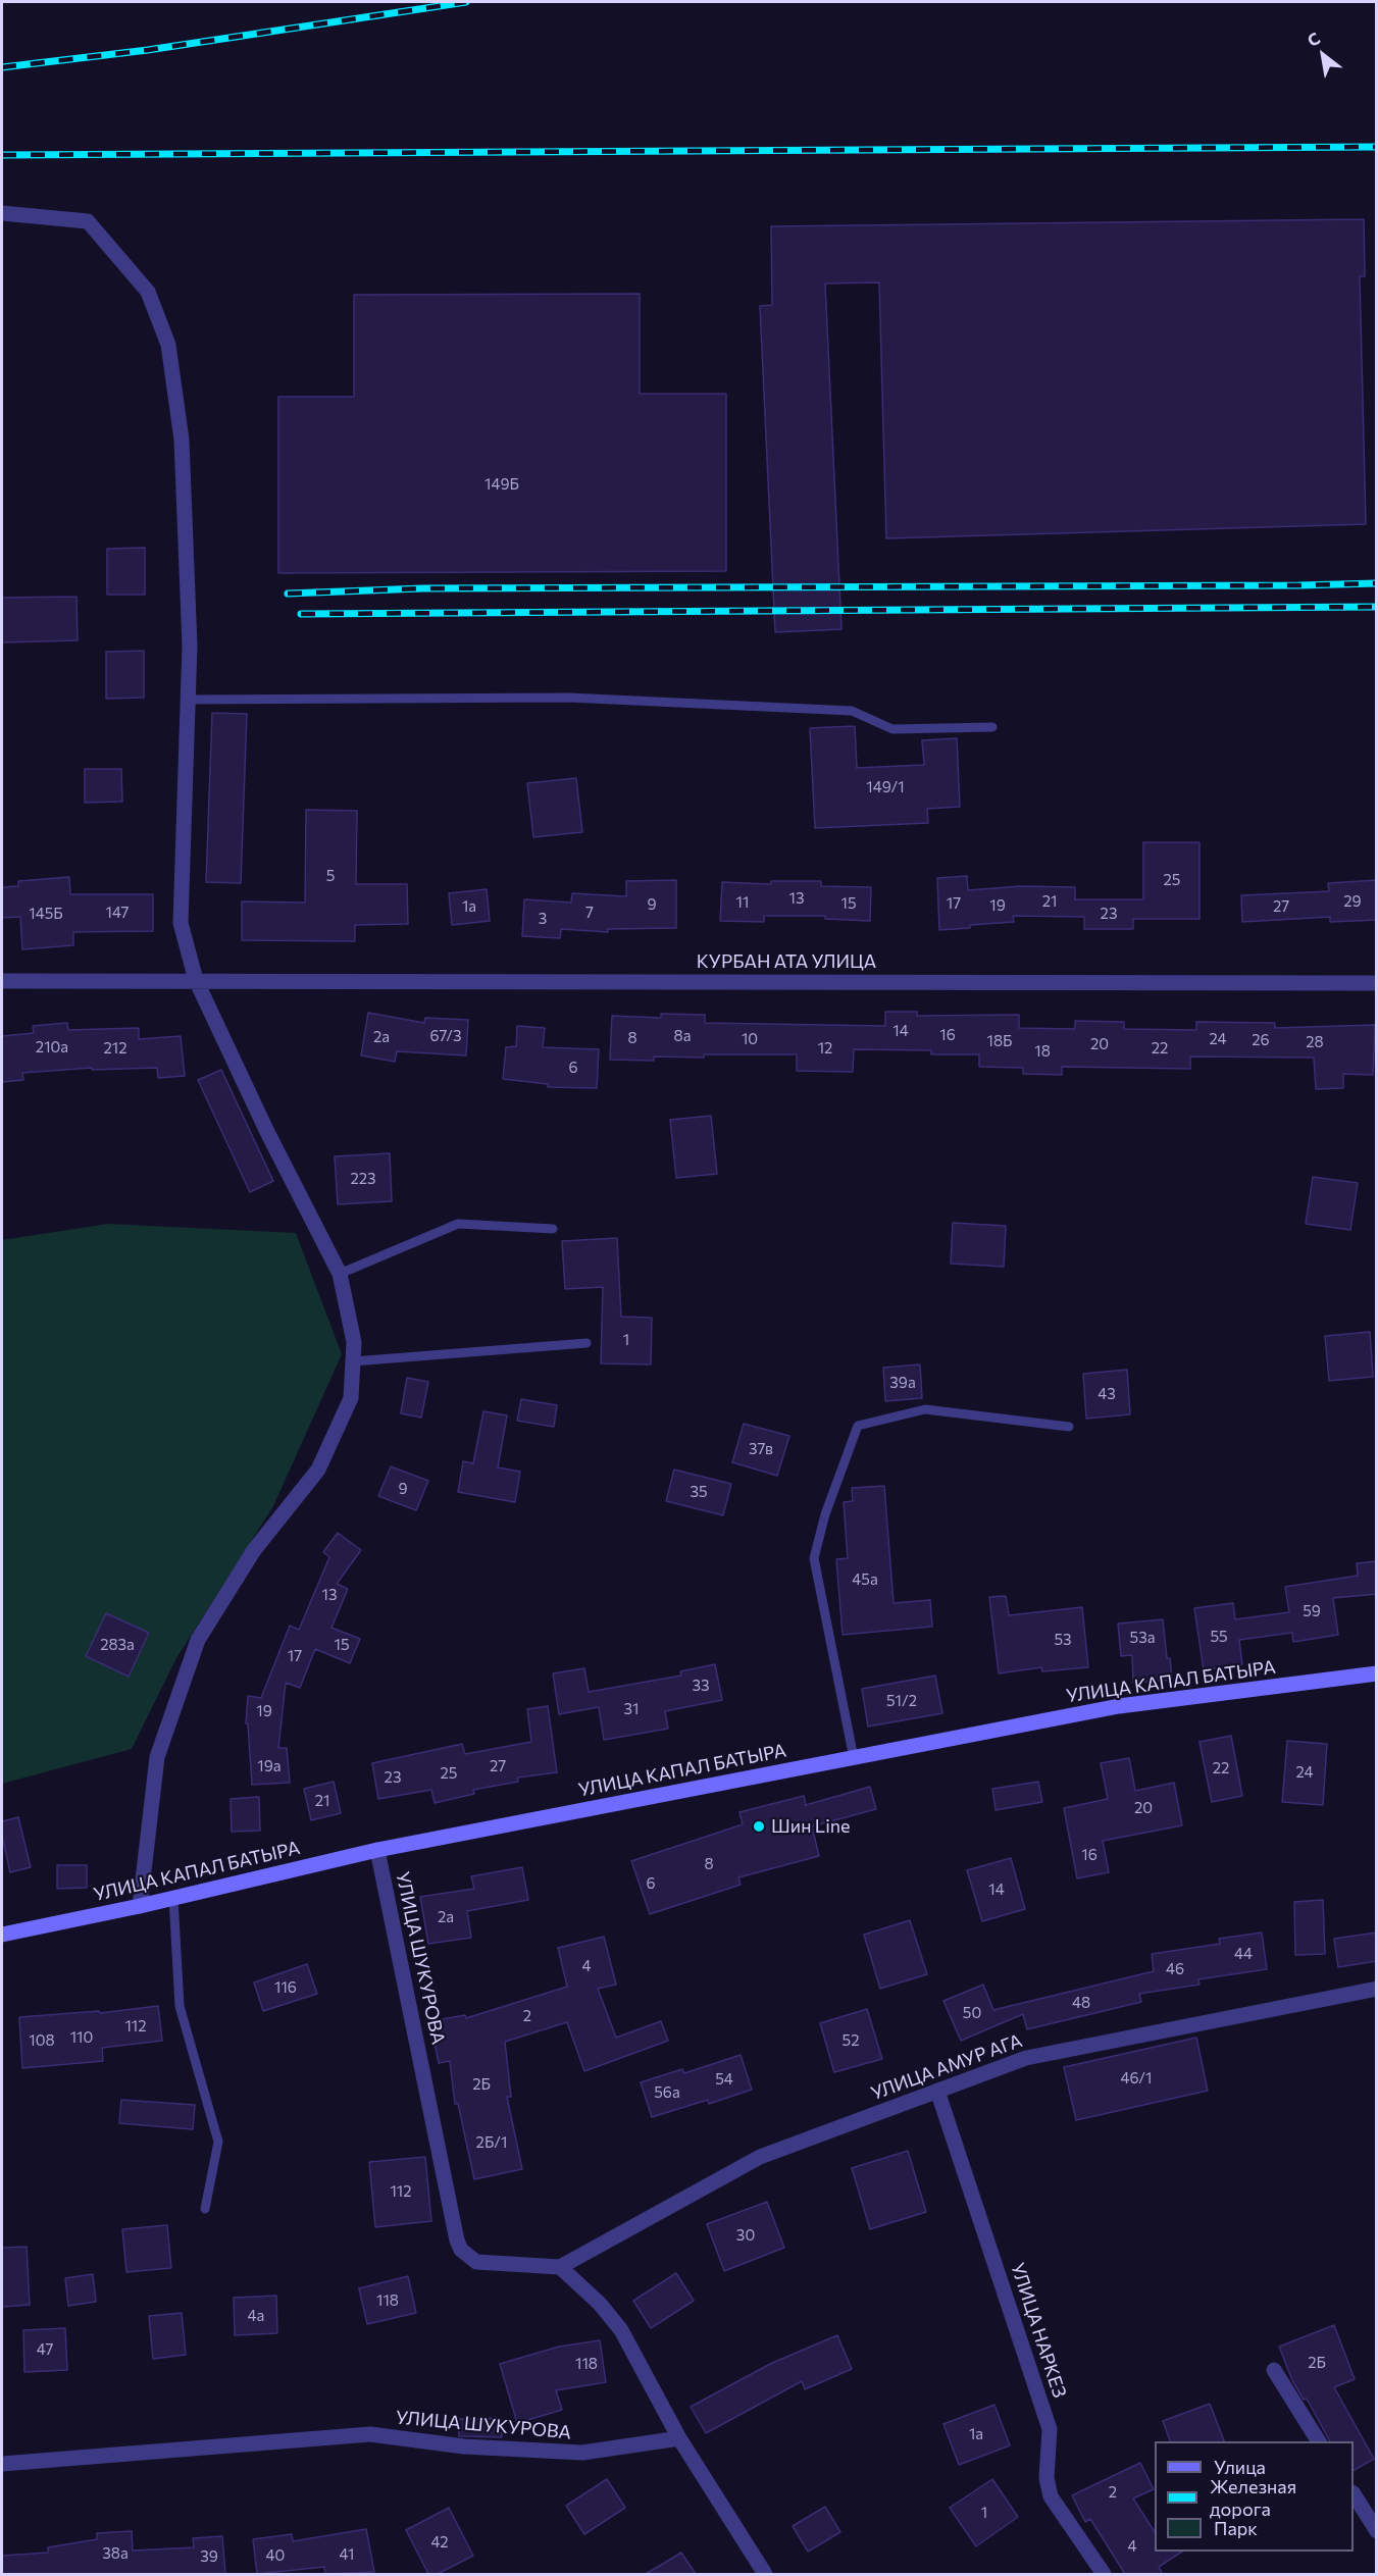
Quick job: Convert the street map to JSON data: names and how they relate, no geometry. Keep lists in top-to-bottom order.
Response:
{
  "streets": {
    "main road": ["УЛИЦА КАПАЛ БАТЫРА"],
    "street": [
      "КУРБАН АТА УЛИЦА",
      "УЛИЦА ШУКУРОВА",
      "УЛИЦА АМУР АГА",
      "УЛИЦА НАРКЕЗ"
    ]
  },
  "crossings": [
    ["УЛИЦА КАПАЛ БАТЫРА", "УЛИЦА ШУКУРОВА"],
    ["УЛИЦА ШУКУРОВА", "УЛИЦА АМУР АГА"],
    ["УЛИЦА АМУР АГА", "УЛИЦА НАРКЕЗ"]
  ],
  "places": ["Шин Line"],
  "house_numbers": [
    "149Б",
    "149/1",
    "5",
    "25",
    "13",
    "21",
    "29",
    "11",
    "15",
    "17",
    "9",
    "19",
    "1а",
    "27",
    "147",
    "7",
    "145Б",
    "23",
    "3",
    "14",
    "16",
    "67/3",
    "8а",
    "2а",
    "8",
    "10",
    "24",
    "26",
    "18Б",
    "28",
    "20",
    "210а",
    "212",
    "12",
    "22",
    "18",
    "6",
    "223",
    "1",
    "39а",
    "43",
    "37в",
    "9",
    "35",
    "45а",
    "13",
    "59",
    "55",
    "53а",
    "53",
    "283а",
    "15",
    "17",
    "33",
    "51/2",
    "31",
    "19",
    "19а",
    "27",
    "22",
    "24",
    "25",
    "23",
    "21",
    "20",
    "16",
    "8",
    "6",
    "14",
    "2а",
    "44",
    "4",
    "46",
    "116",
    "48",
    "50",
    "2",
    "112",
    "110",
    "108",
    "52",
    "46/1",
    "54",
    "2Б",
    "56а",
    "2Б/1",
    "112",
    "30",
    "118",
    "4а",
    "47",
    "2Б",
    "118",
    "1а",
    "2",
    "1",
    "42",
    "4",
    "38а",
    "41",
    "40",
    "39"
  ],
  "legend": ["Улица", "Железная дорога", "Парк"],
  "north": "top left"
}
